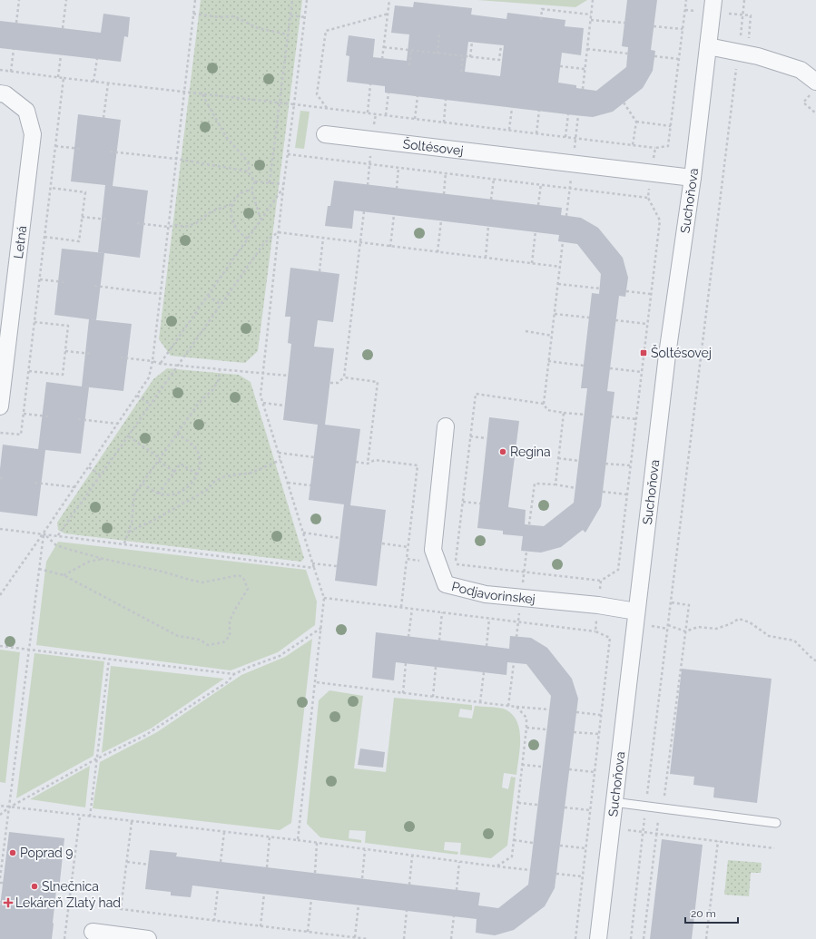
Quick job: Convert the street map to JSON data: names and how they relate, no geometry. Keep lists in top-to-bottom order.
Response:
{
  "streets": {
    "street": [
      "Šoltésovej",
      "Suchoňova",
      "Letná",
      "Podjavorinskej"
    ]
  },
  "crossings": [
    ["Šoltésovej", "Suchoňova"],
    ["Suchoňova", "Podjavorinskej"]
  ],
  "places": {
    "transit": ["Šoltésovej"],
    "other": ["Regina", "Poprad 9", "Slnečnica"],
    "health": ["Lekáreň Zlatý had"]
  },
  "scale_bar": "20 m"
}
